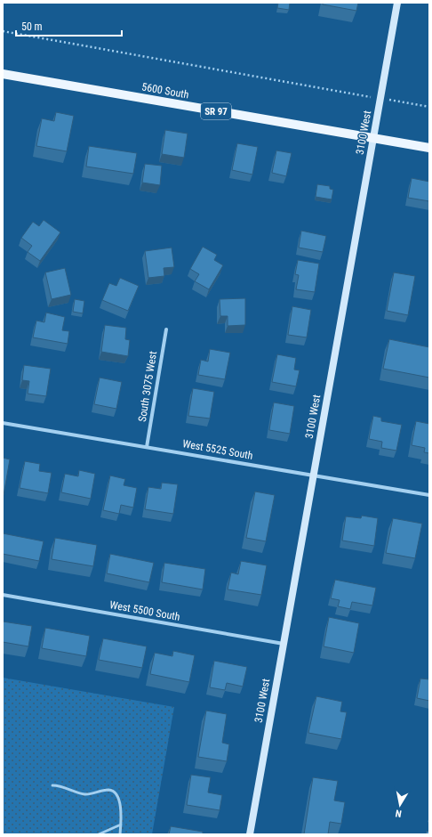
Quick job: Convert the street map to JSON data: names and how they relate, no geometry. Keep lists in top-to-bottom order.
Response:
{
  "streets": {
    "main road": ["5600 South", "SR 97"],
    "street": [
      "3100 West",
      "South 3075 West",
      "West 5525 South",
      "West 5500 South"
    ]
  },
  "crossings": [
    ["5600 South", "3100 West"],
    ["3100 West", "West 5525 South"],
    ["3100 West", "West 5500 South"],
    ["South 3075 West", "West 5525 South"]
  ],
  "scale_bar": "50 m",
  "north": "bottom"
}
